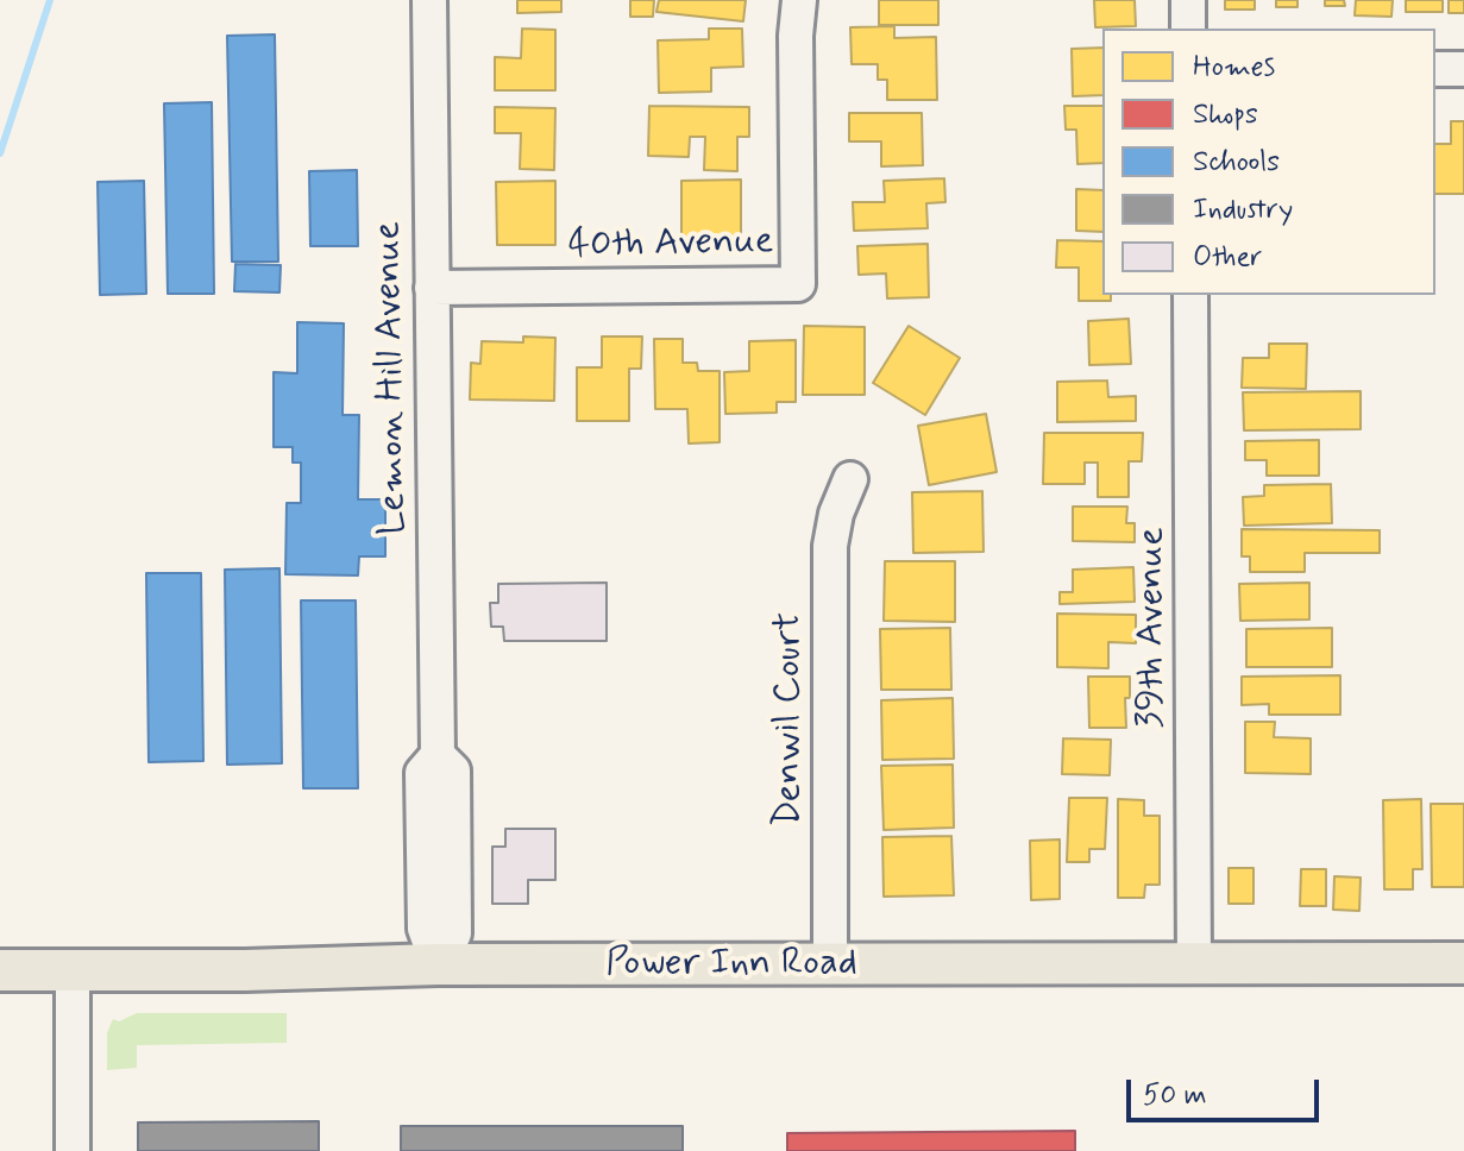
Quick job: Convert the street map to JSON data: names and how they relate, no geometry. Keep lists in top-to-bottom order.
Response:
{
  "streets": {
    "main road": ["Power Inn Road"],
    "street": [
      "40th Avenue",
      "Lemon Hill Avenue",
      "39th Avenue",
      "Denwil Court"
    ]
  },
  "crossings": [
    ["40th Avenue", "Lemon Hill Avenue"],
    ["Lemon Hill Avenue", "Power Inn Road"],
    ["39th Avenue", "Power Inn Road"],
    ["Denwil Court", "Power Inn Road"]
  ],
  "legend": [
    "Homes",
    "Shops",
    "Schools",
    "Industry",
    "Other"
  ],
  "scale_bar": "50 m"
}
